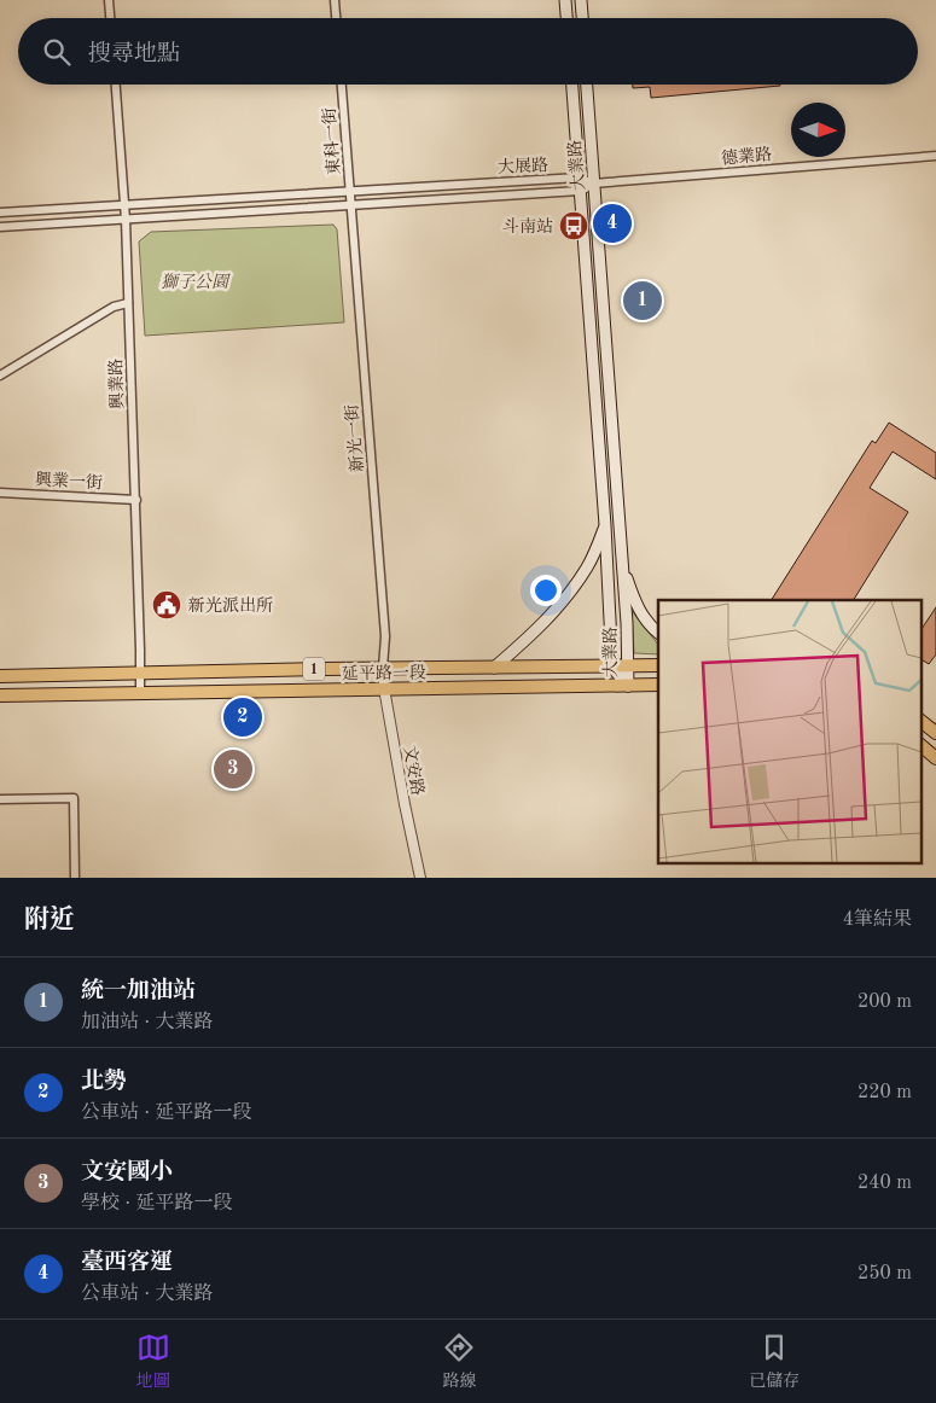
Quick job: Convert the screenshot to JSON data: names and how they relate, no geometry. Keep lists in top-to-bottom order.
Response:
{
  "streets": {
    "main road": ["大業路", "1", "延平路一段"],
    "street": [
      "東科一街",
      "德業路",
      "大展路",
      "興業路",
      "新光一街",
      "興業一街",
      "文安路"
    ]
  },
  "crossings": [
    ["東科一街", "大展路"],
    ["東科一街", "新光一街"],
    ["德業路", "大展路"],
    ["德業路", "大業路"],
    ["大展路", "大業路"],
    ["大展路", "興業路"],
    ["大展路", "新光一街"],
    ["大業路", "延平路一段"],
    ["興業路", "興業一街"],
    ["興業路", "延平路一段"],
    ["新光一街", "延平路一段"],
    ["新光一街", "文安路"],
    ["延平路一段", "文安路"]
  ],
  "parks": ["獅子公園"],
  "places": {
    "bus stop": ["斗南站"],
    "public building": ["新光派出所"]
  },
  "north": "right",
  "page": {
    "search": "搜尋地點",
    "pins": [
      "4",
      "1",
      "2",
      "3"
    ],
    "heading": ["附近", "4筆結果"],
    "list": [
      {
        "mark": "1",
        "name": "統一加油站",
        "note": "加油站 · 大業路",
        "value": "200 m"
      },
      {
        "mark": "2",
        "name": "北勢",
        "note": "公車站 · 延平路一段",
        "value": "220 m"
      },
      {
        "mark": "3",
        "name": "文安國小",
        "note": "學校 · 延平路一段",
        "value": "240 m"
      },
      {
        "mark": "4",
        "name": "臺西客運",
        "note": "公車站 · 大業路",
        "value": "250 m"
      }
    ],
    "nav": ["地圖", "路線", "已儲存"]
  }
}
